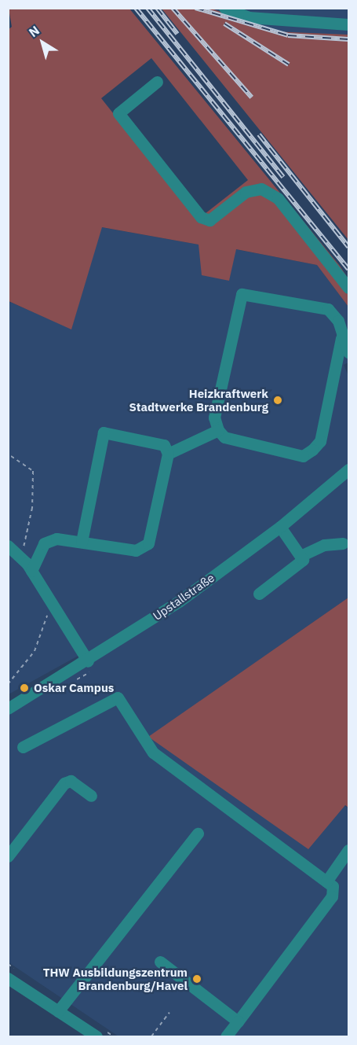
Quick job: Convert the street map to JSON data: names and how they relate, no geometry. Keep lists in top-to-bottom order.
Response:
{
  "streets": {
    "street": ["Upstallstraße"]
  },
  "places": ["Heizkraftwerk Stadtwerke Brandenburg", "Oskar Campus", "THW Ausbildungszentrum Brandenburg/Havel"],
  "north": "top left"
}
